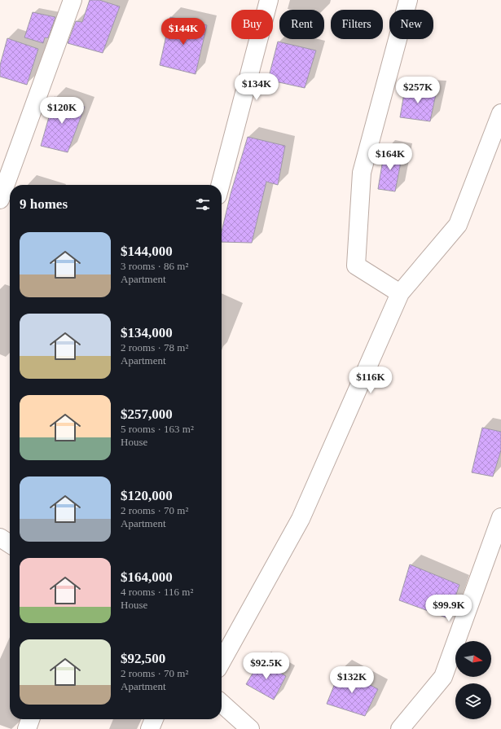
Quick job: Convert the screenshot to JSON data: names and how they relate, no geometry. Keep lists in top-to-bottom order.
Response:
{
  "north": "right",
  "page": {
    "chip": [
      "Buy",
      "Rent",
      "Filters",
      "New"
    ],
    "price": [
      "$144K",
      "$134K",
      "$257K",
      "$120K",
      "$164K",
      "$116K",
      "$99.9K",
      "$92.5K",
      "$132K"
    ],
    "heading": "9 homes",
    "list": [
      {
        "name": "$144,000",
        "note": "3 rooms · 86 m² · Apartment"
      },
      {
        "name": "$134,000",
        "note": "2 rooms · 78 m² · Apartment"
      },
      {
        "name": "$257,000",
        "note": "5 rooms · 163 m² · House"
      },
      {
        "name": "$120,000",
        "note": "2 rooms · 70 m² · Apartment"
      },
      {
        "name": "$164,000",
        "note": "4 rooms · 116 m² · House"
      },
      {
        "name": "$92,500",
        "note": "2 rooms · 70 m² · Apartment"
      }
    ]
  }
}
